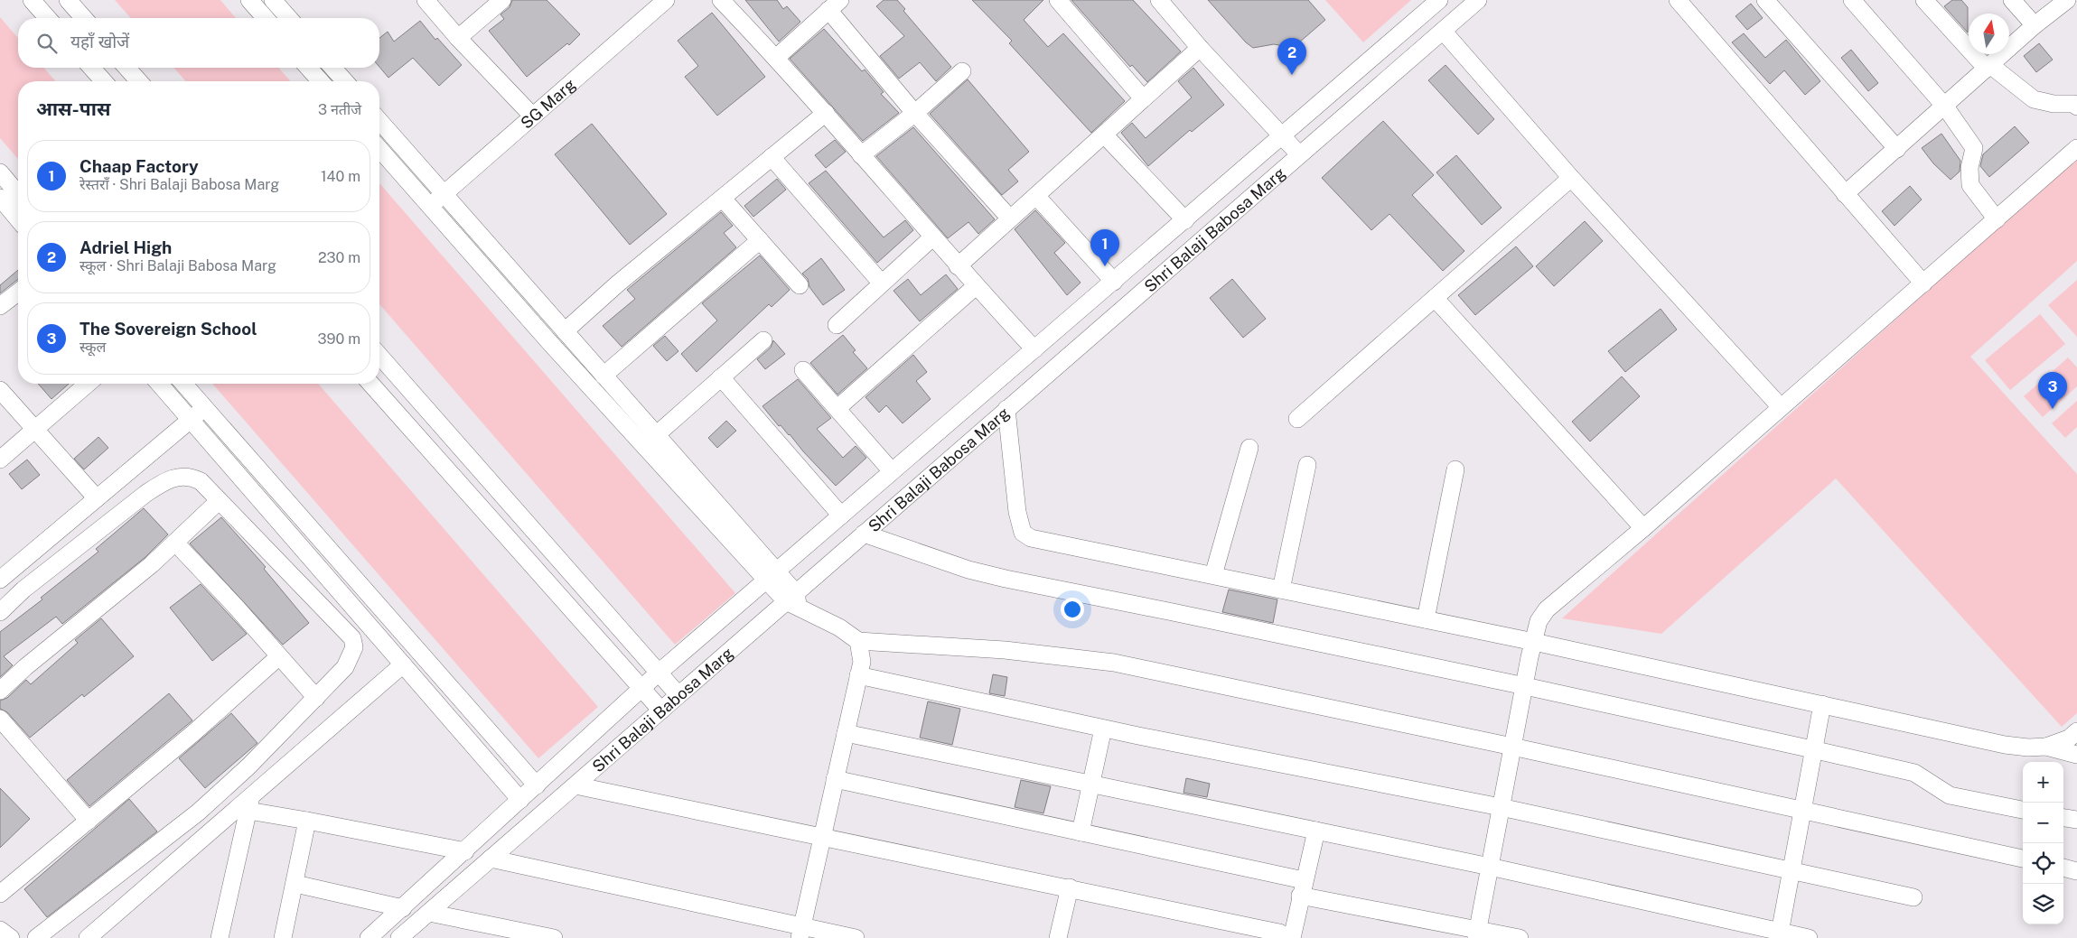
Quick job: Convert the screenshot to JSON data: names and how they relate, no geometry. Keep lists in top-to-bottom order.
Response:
{
  "streets": {
    "street": ["SG Marg", "Shri Balaji Babosa Marg"]
  },
  "north": "top",
  "page": {
    "search": "यहाँ खोजें",
    "pins": ["2", "1", "3"],
    "heading": ["आस-पास", "3 नतीजे"],
    "list": [
      {
        "mark": "1",
        "name": "Chaap Factory",
        "note": "रेस्तराँ · Shri Balaji Babosa Marg",
        "value": "140 m"
      },
      {
        "mark": "2",
        "name": "Adriel High",
        "note": "स्कूल · Shri Balaji Babosa Marg",
        "value": "230 m"
      },
      {
        "mark": "3",
        "name": "The Sovereign School",
        "note": "स्कूल",
        "value": "390 m"
      }
    ],
    "map_buttons": ["+", "−"]
  }
}
